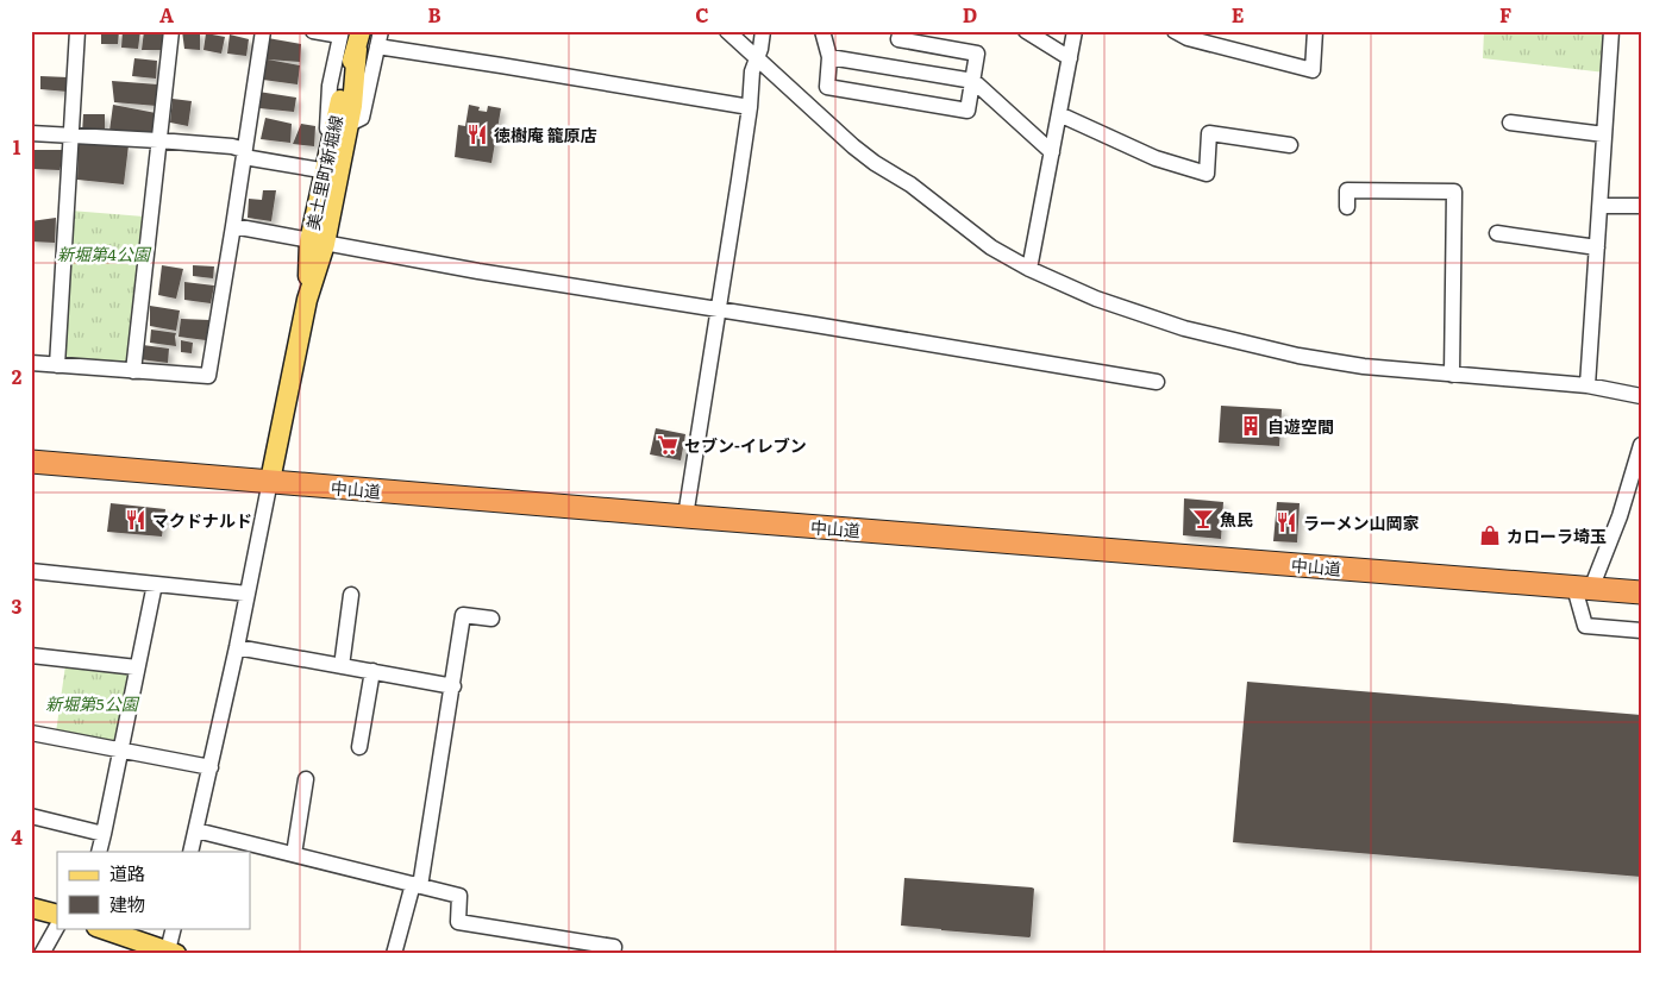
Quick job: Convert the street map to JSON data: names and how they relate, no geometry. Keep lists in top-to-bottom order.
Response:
{
  "streets": {
    "highway": ["中山道"],
    "main road": ["美土里町新堀線"]
  },
  "crossings": [
    ["美土里町新堀線", "中山道"]
  ],
  "parks": ["新堀第4公園", "新堀第5公園"],
  "places": {
    "restaurant": ["徳樹庵 籠原店", "マクドナルド", "ラーメン山岡家"],
    "building": ["自遊空間"],
    "supermarket": ["セブン-イレブン"],
    "bar": ["魚民"],
    "shop": ["カローラ埼玉"]
  },
  "legend": ["道路", "建物"],
  "grid": {
    "columns": [
      "A",
      "B",
      "C",
      "D",
      "E",
      "F"
    ],
    "rows": [
      "1",
      "2",
      "3",
      "4"
    ]
  }
}
